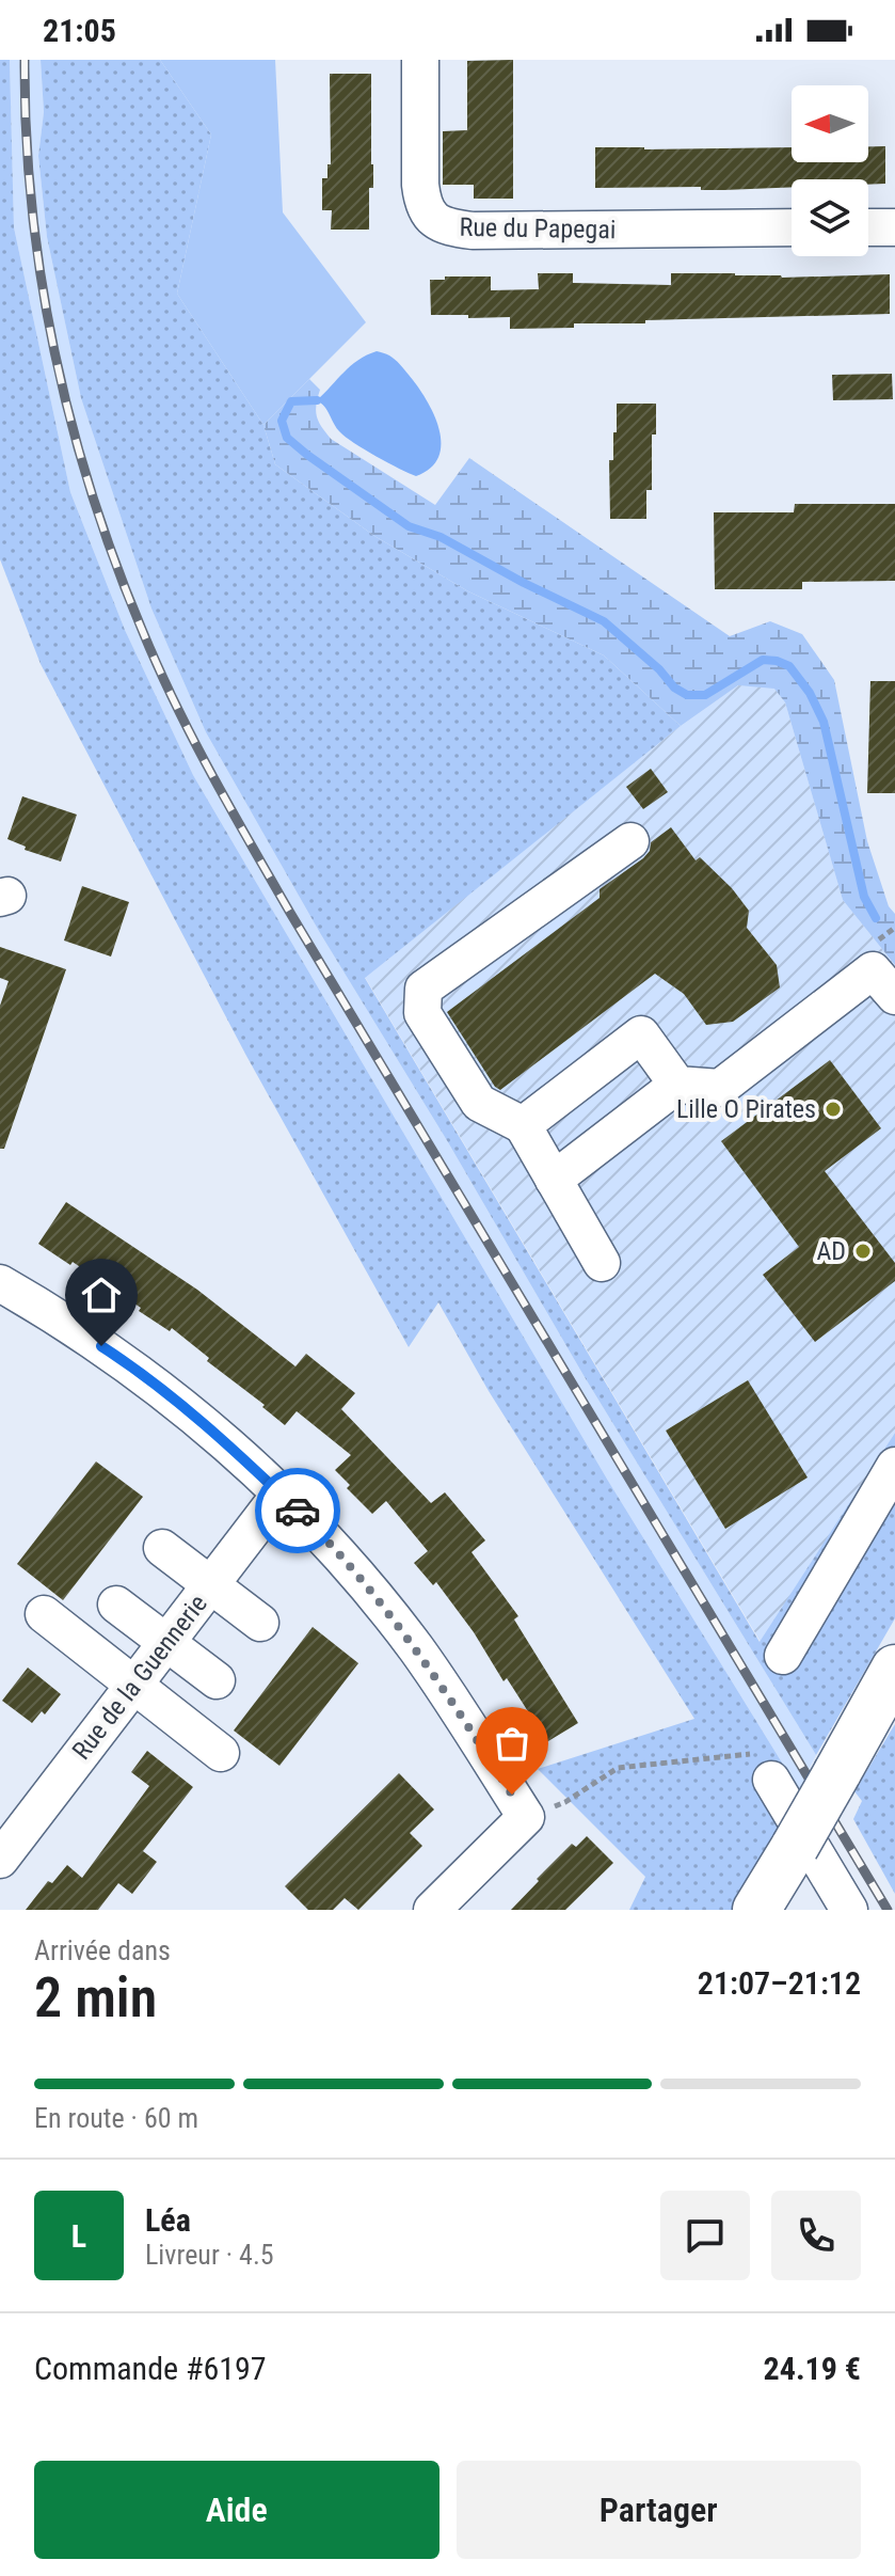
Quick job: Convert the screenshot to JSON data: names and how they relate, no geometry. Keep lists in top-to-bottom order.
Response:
{
  "streets": {
    "street": ["Rue du Papegai", "Rue de la Guennerie"]
  },
  "places": ["Lille O Pirates", "AD"],
  "north": "left",
  "page": {
    "status": "21:05",
    "heading": ["2 min", "Arrivée dans", "21:07–21:12"],
    "panel": [
      "Léa",
      "Livreur · 4.5",
      "Commande #6197",
      "24.19 €"
    ],
    "bar": "En route · 60 m",
    "round": "L",
    "buttons": ["Aide", "Partager"]
  }
}
